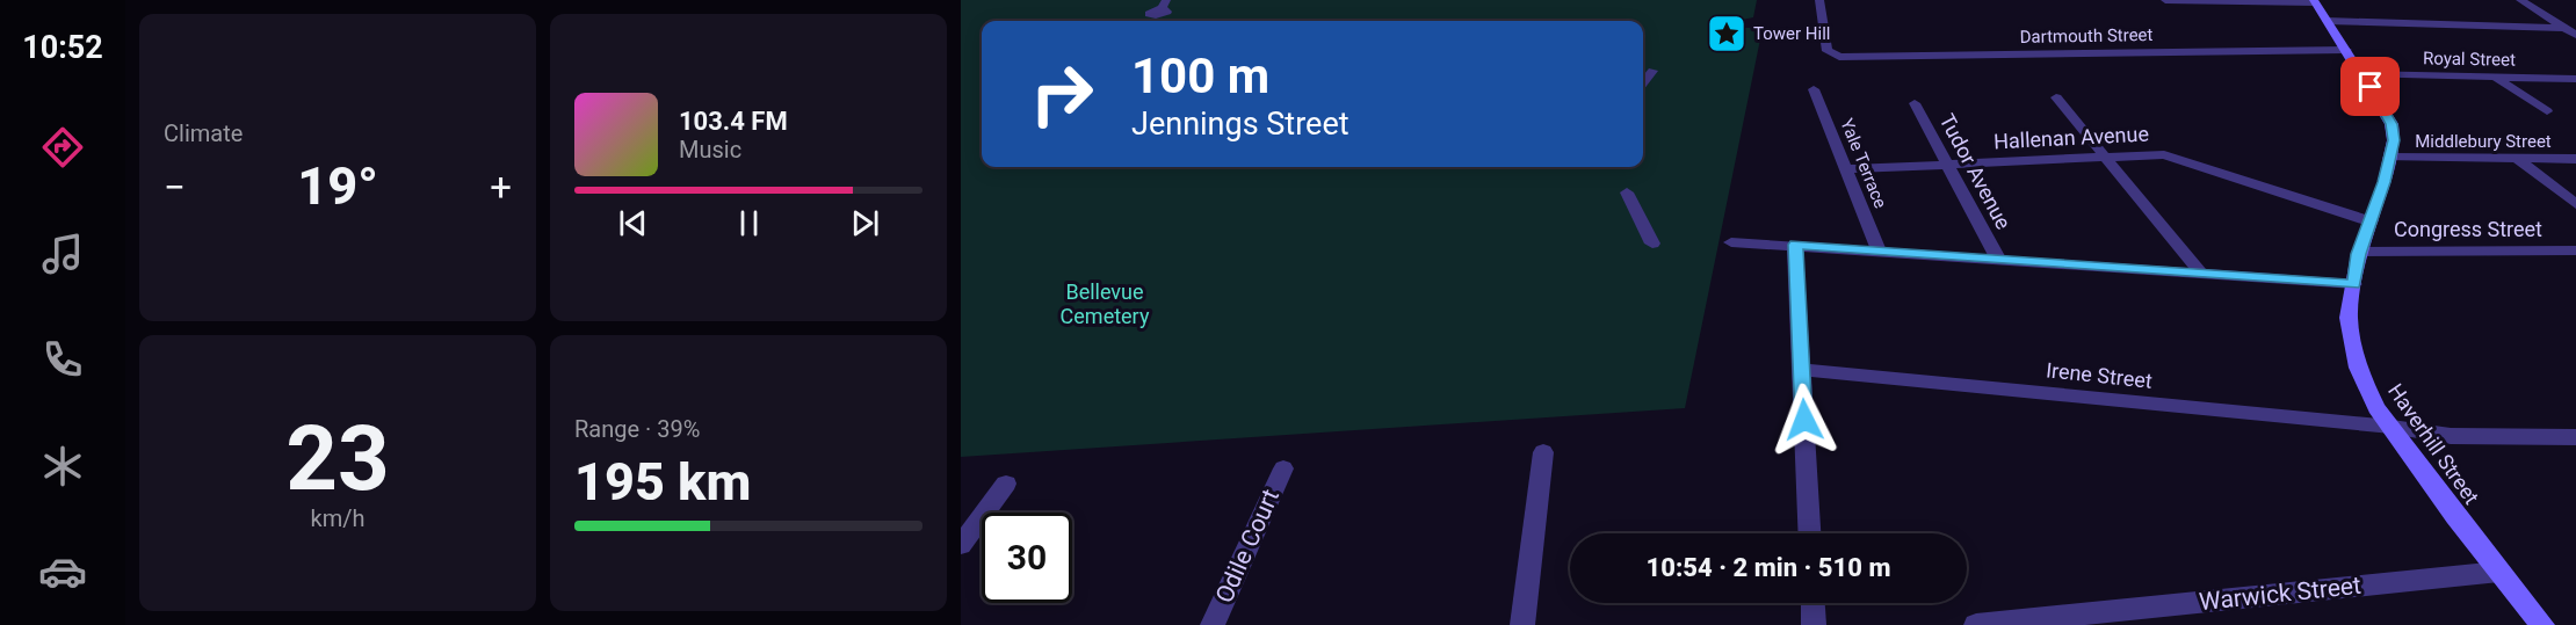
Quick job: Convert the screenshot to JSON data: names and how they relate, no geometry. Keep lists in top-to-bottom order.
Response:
{
  "streets": {
    "main road": ["Haverhill Street"],
    "street": [
      "Dartmouth Street",
      "Royal Street",
      "Hallenan Avenue",
      "Middlebury Street",
      "Yale Terrace",
      "Tudor Avenue",
      "Congress Street",
      "Irene Street",
      "Odile Court",
      "Warwick Street"
    ]
  },
  "crossings": [
    ["Dartmouth Street", "Haverhill Street"],
    ["Royal Street", "Haverhill Street"],
    ["Hallenan Avenue", "Yale Terrace"],
    ["Hallenan Avenue", "Tudor Avenue"],
    ["Hallenan Avenue", "Haverhill Street"],
    ["Middlebury Street", "Haverhill Street"],
    ["Congress Street", "Haverhill Street"],
    ["Irene Street", "Haverhill Street"],
    ["Haverhill Street", "Warwick Street"]
  ],
  "parks": ["Bellevue Cemetery"],
  "places": {
    "place": ["Tower Hill"]
  },
  "page": {
    "tabs": "10:52",
    "tile": [
      "Climate",
      ["23", "km/h"],
      ["Range · 39%", "195 km"]
    ],
    "turn": ["100 m", "Jennings Street"],
    "song": ["103.4 FM", "Music"],
    "heat": ["−", "19°", "+"],
    "limit": "30",
    "trip": "10:54 · 2 min · 510 m"
  }
}
